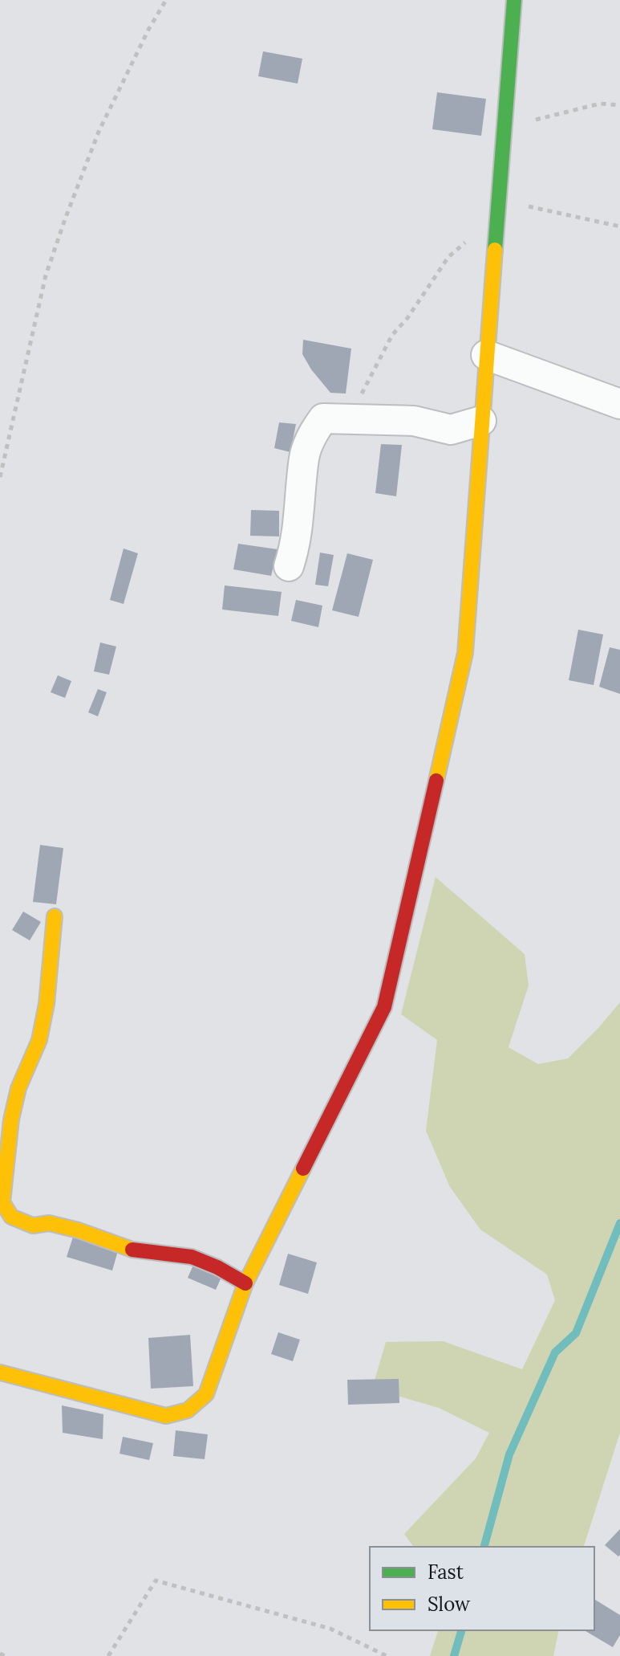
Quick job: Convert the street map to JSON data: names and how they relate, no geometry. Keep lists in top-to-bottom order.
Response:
{
  "legend": ["Fast", "Slow"]
}
